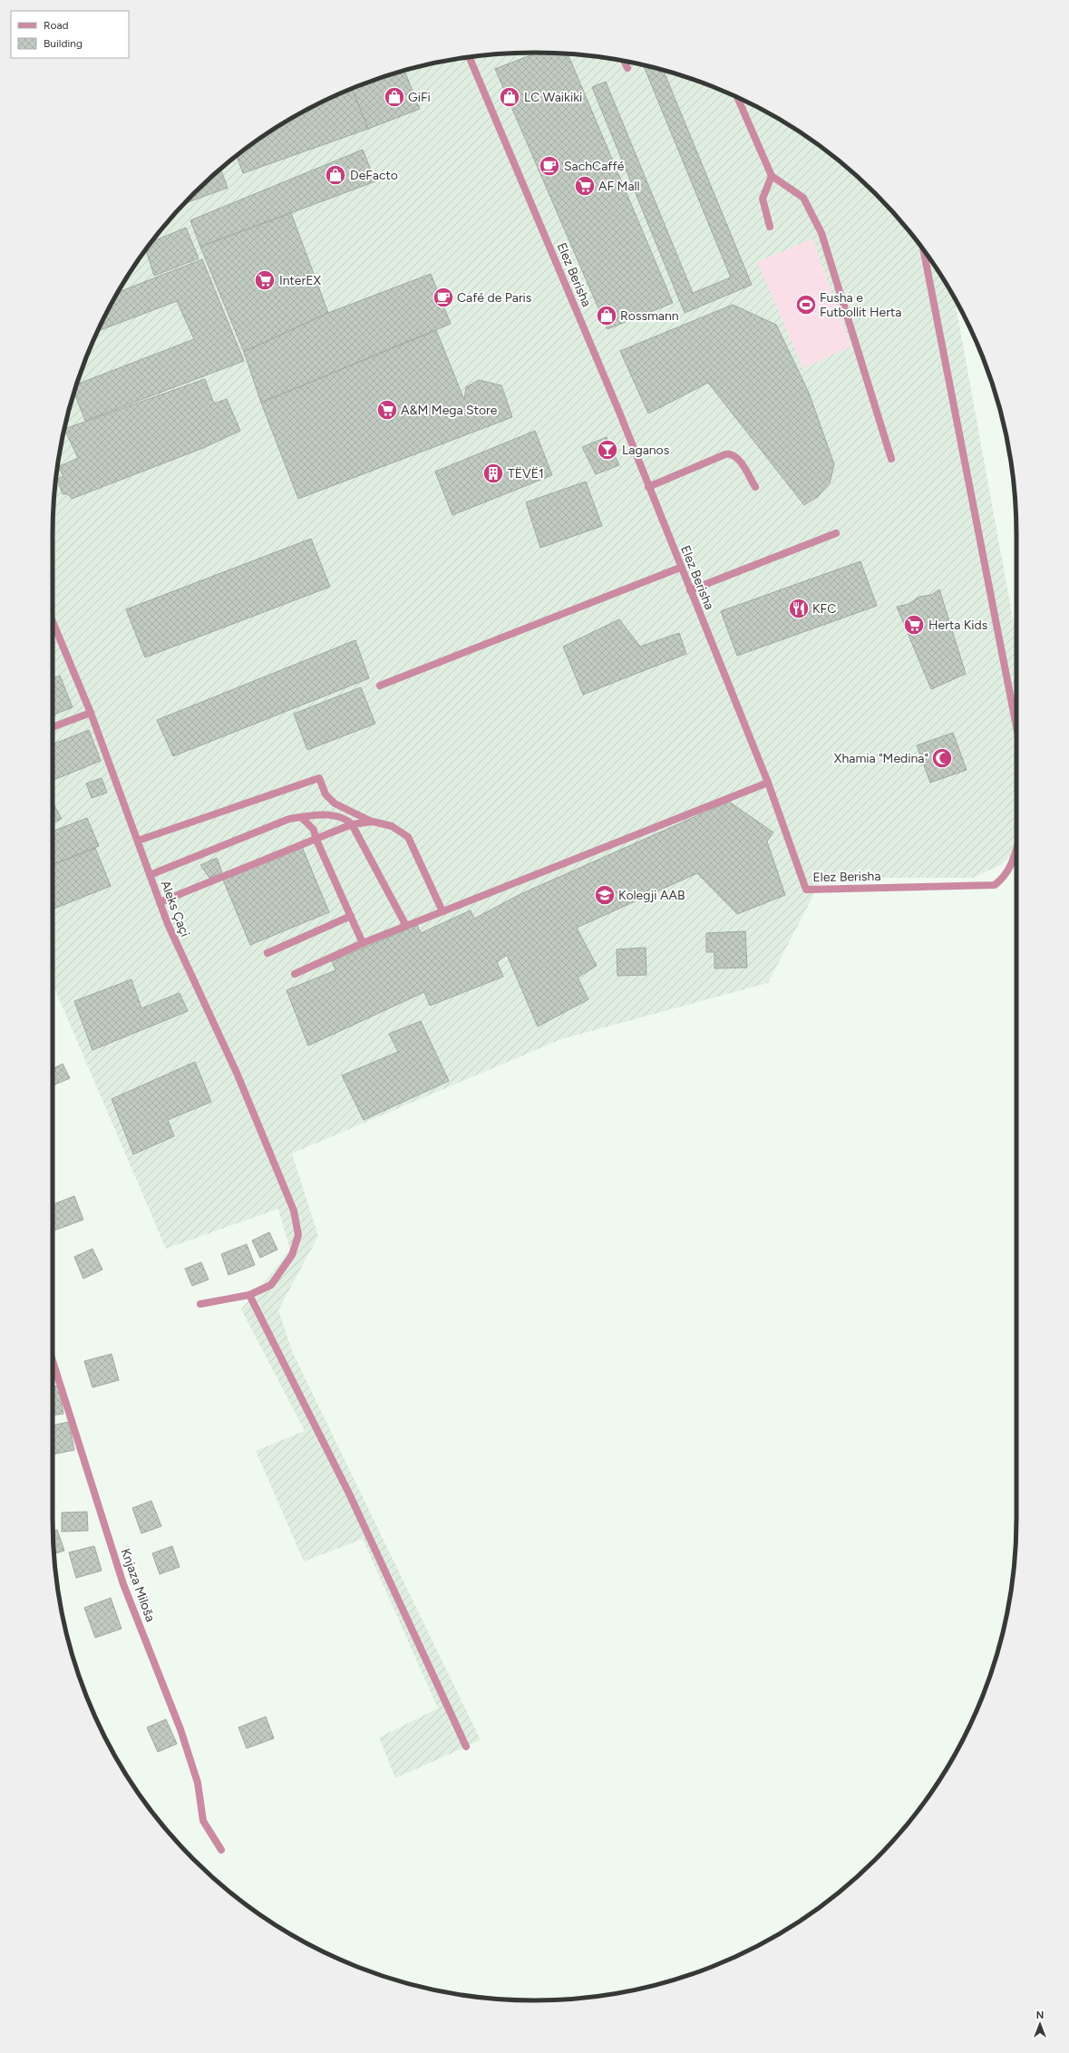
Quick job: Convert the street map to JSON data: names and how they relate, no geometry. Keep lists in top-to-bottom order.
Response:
{
  "streets": {
    "street": ["Elez Berisha", "Aleks Çaçi", "Knjaza Miloša"]
  },
  "places": {
    "shop": [
      "GiFi",
      "LC Waikiki",
      "DeFacto",
      "Rossmann"
    ],
    "cafe": ["SachCaffé", "Café de Paris"],
    "supermarket": [
      "AF Mall",
      "InterEX",
      "A&M Mega Store",
      "Herta Kids"
    ],
    "sports": ["Fusha e Futbollit Herta"],
    "bar": ["Laganos"],
    "building": ["TËVË1"],
    "restaurant": ["KFC"],
    "mosque": ["Xhamia \"Medina\""],
    "school or university": ["Kolegji AAB"]
  },
  "legend": ["Road", "Building"],
  "north": "top"
}
